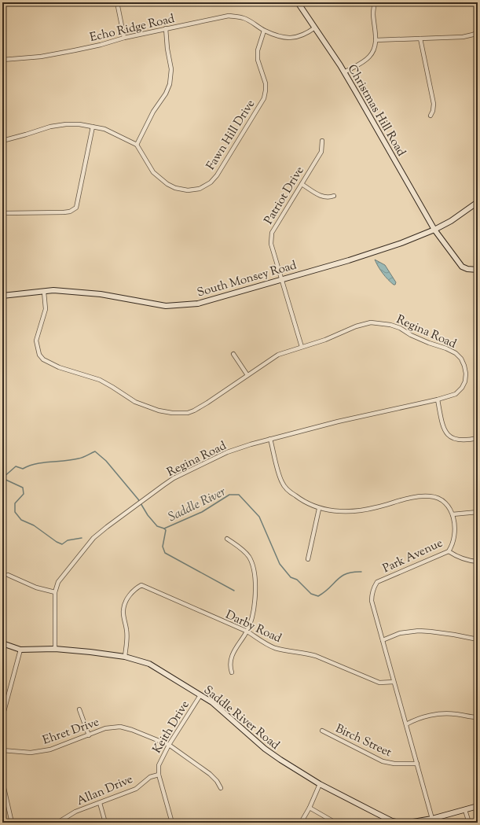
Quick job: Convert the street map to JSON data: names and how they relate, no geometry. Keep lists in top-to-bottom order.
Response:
{
  "streets": {
    "street": [
      "Echo Ridge Road",
      "Christmas Hill Road",
      "Fawn Hill Drive",
      "Patriot Drive",
      "South Monsey Road",
      "Regina Road",
      "Park Avenue",
      "Darby Road",
      "Saddle River Road",
      "Keith Drive",
      "Ehret Drive",
      "Birch Street",
      "Allan Drive"
    ]
  },
  "crossings": [
    ["Echo Ridge Road", "Christmas Hill Road"],
    ["Echo Ridge Road", "Fawn Hill Drive"],
    ["Christmas Hill Road", "South Monsey Road"],
    ["Patriot Drive", "South Monsey Road"],
    ["Patriot Drive", "Regina Road"],
    ["South Monsey Road", "Regina Road"],
    ["Regina Road", "Saddle River Road"],
    ["Park Avenue", "Darby Road"],
    ["Park Avenue", "Saddle River Road"],
    ["Park Avenue", "Birch Street"],
    ["Darby Road", "Saddle River Road"],
    ["Saddle River Road", "Keith Drive"],
    ["Keith Drive", "Ehret Drive"],
    ["Keith Drive", "Allan Drive"]
  ],
  "water": ["Saddle River"]
}
